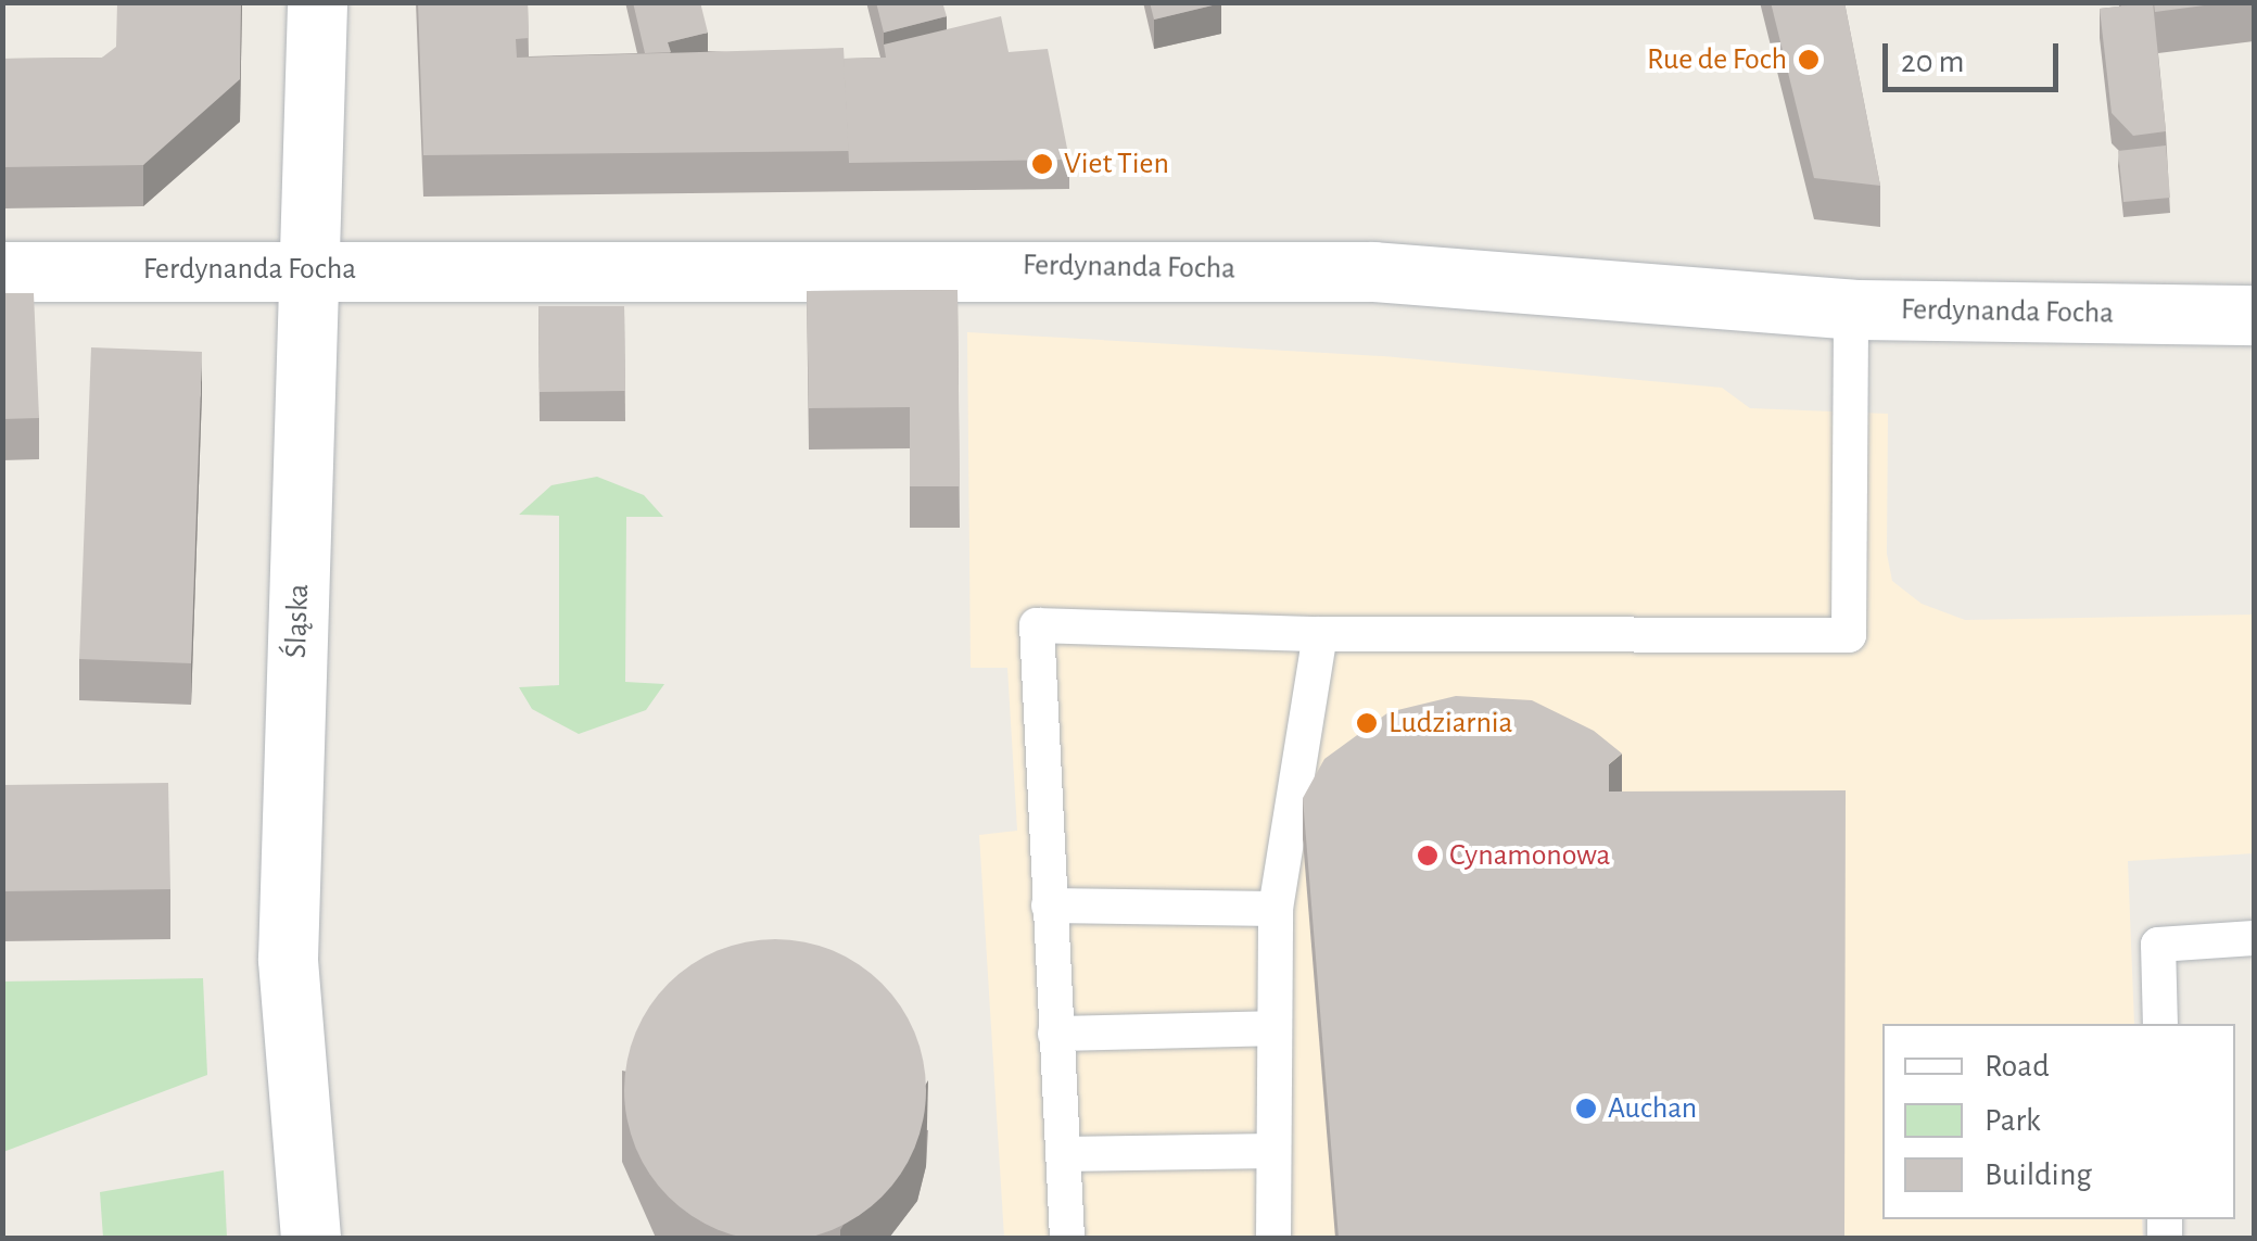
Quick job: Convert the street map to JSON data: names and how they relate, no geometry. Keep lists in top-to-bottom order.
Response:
{
  "streets": {
    "street": ["Ferdynanda Focha", "Śląska"]
  },
  "crossings": [
    ["Ferdynanda Focha", "Śląska"]
  ],
  "places": [
    "Rue de Foch",
    "Viet Tien",
    "Ludziarnia",
    "Cynamonowa",
    "Auchan"
  ],
  "legend": ["Road", "Park", "Building"],
  "scale_bar": "20 m"
}
